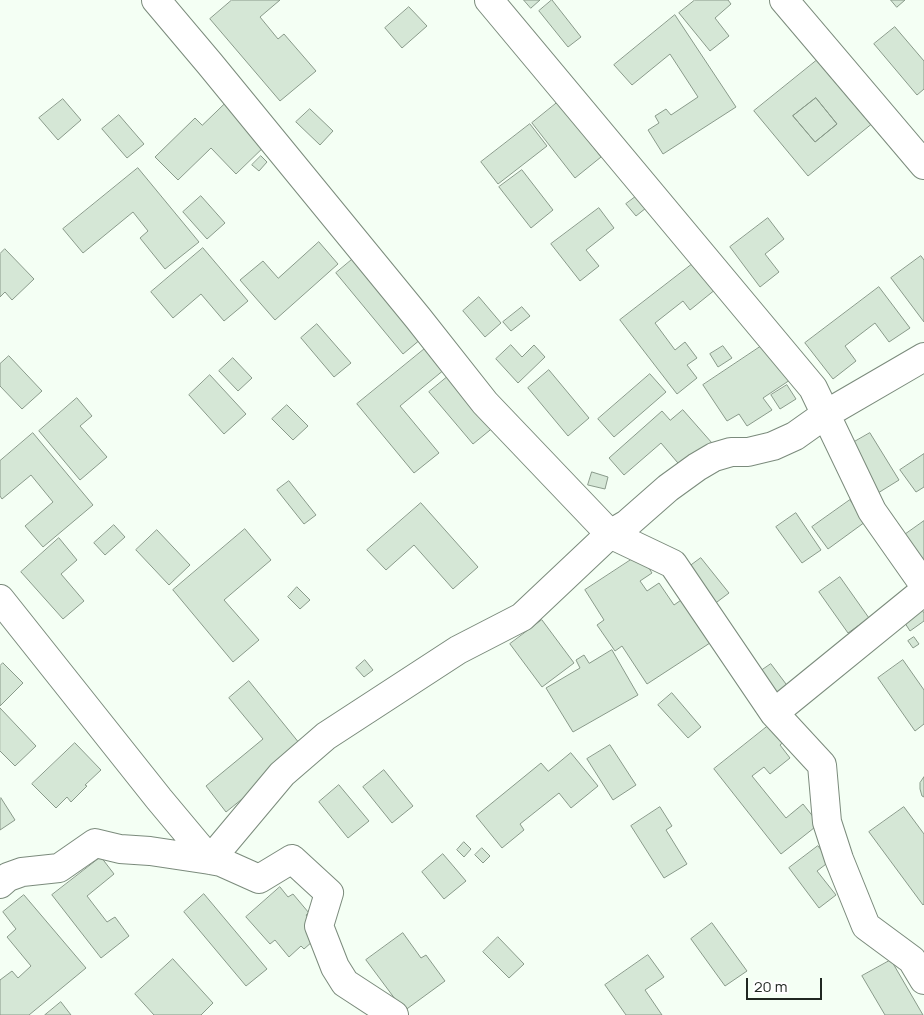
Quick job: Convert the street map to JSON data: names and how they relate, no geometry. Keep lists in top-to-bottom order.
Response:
{
  "scale_bar": "20 m"
}
